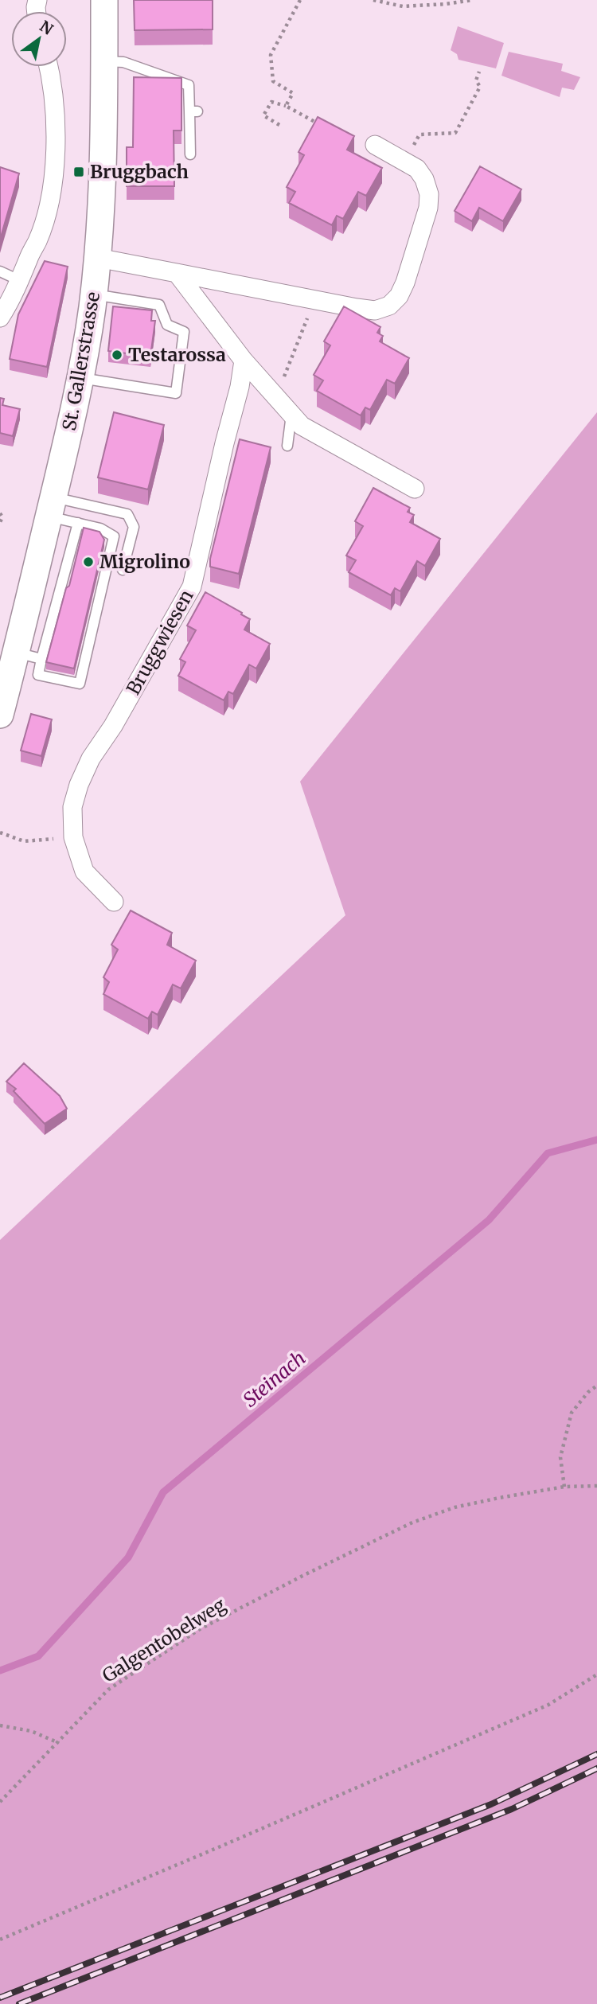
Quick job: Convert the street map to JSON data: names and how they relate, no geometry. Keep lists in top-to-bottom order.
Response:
{
  "streets": {
    "main road": ["St. Gallerstrasse"],
    "street": ["Bruggwiesen"],
    "path": ["Galgentobelweg"]
  },
  "water": ["Steinach"],
  "places": {
    "transit": ["Bruggbach"],
    "other": ["Testarossa", "Migrolino"]
  },
  "north": "top right"
}
